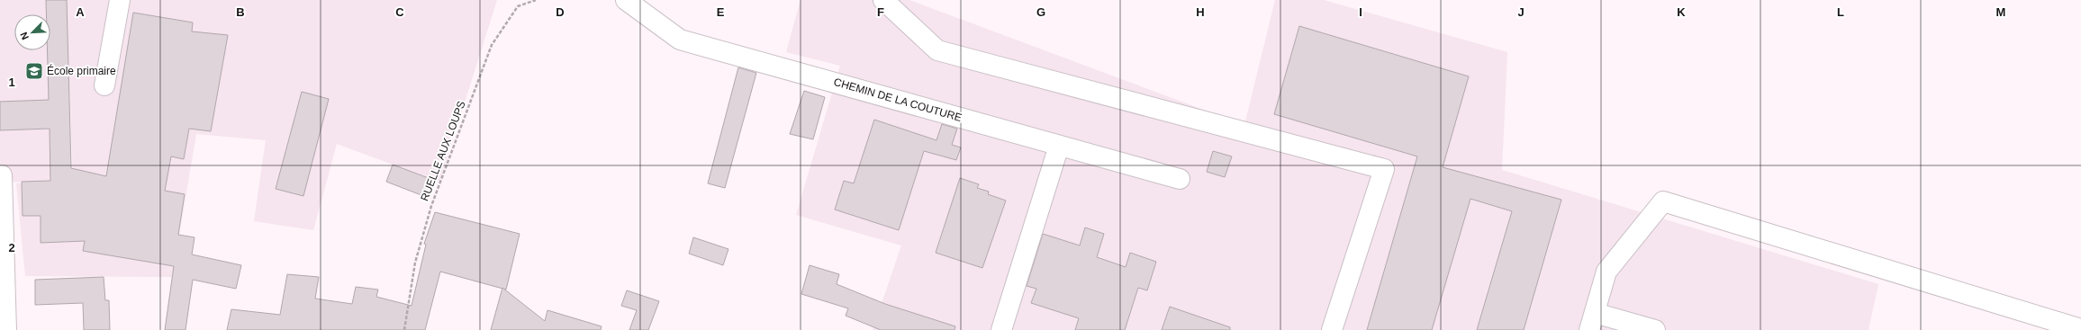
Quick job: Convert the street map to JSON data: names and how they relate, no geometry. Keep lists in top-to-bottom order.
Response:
{
  "streets": {
    "lane": ["CHEMIN DE LA COUTURE"],
    "path": ["RUELLE AUX LOUPS"]
  },
  "places": {
    "school or university": ["École primaire"]
  },
  "north": "bottom left",
  "grid": {
    "columns": [
      "A",
      "B",
      "C",
      "D",
      "E",
      "F",
      "G",
      "H",
      "I",
      "J",
      "K",
      "L",
      "M"
    ],
    "rows": ["1", "2"]
  }
}
